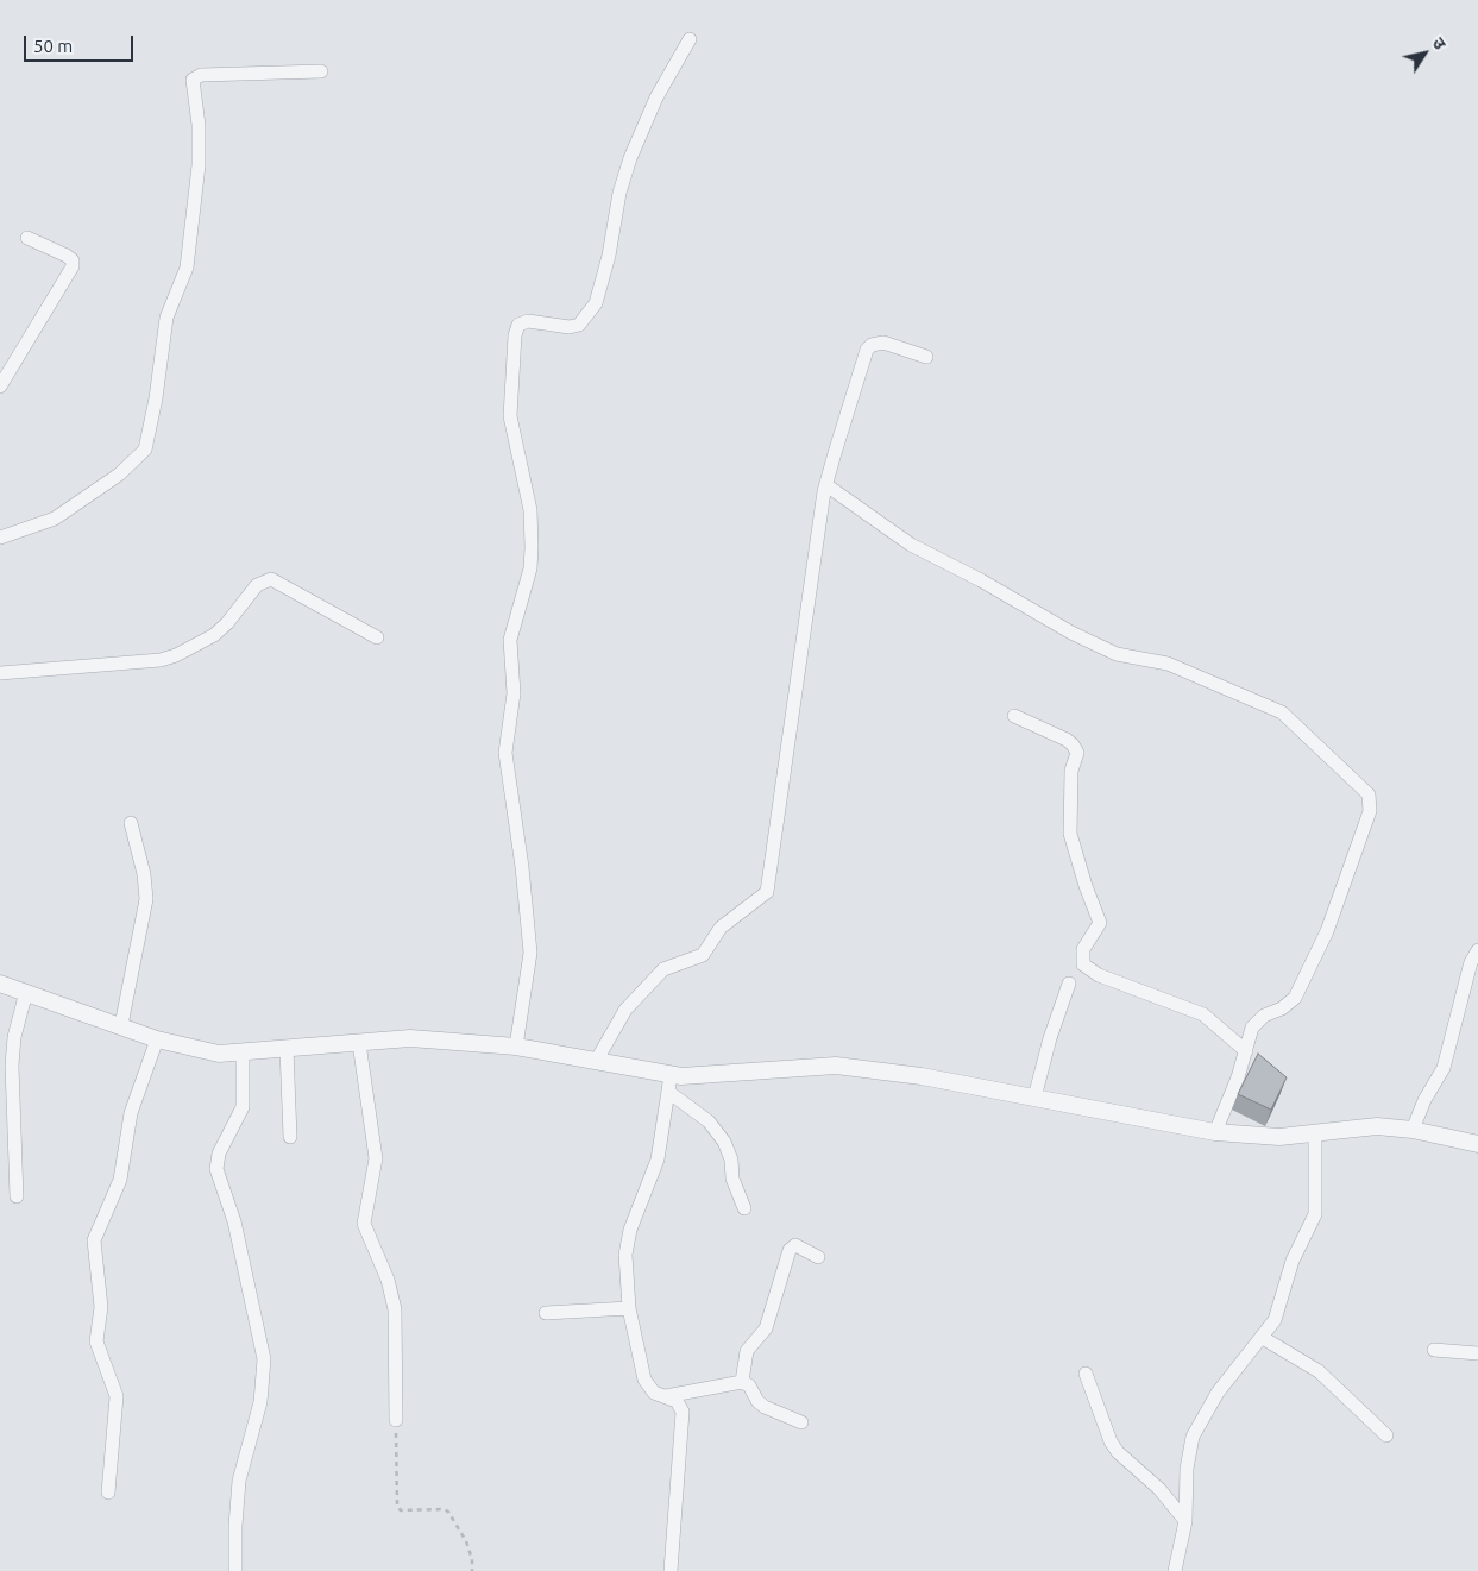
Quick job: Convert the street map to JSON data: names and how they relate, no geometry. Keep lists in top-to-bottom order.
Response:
{
  "scale_bar": "50 m",
  "north": "top right"
}
